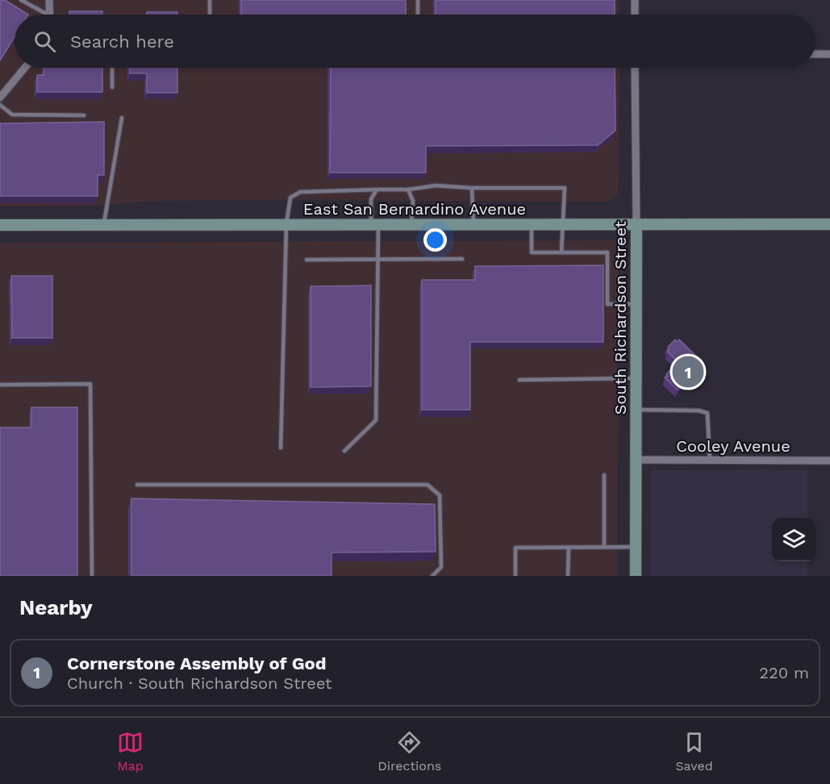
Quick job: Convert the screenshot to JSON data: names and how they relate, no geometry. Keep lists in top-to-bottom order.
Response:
{
  "streets": {
    "main road": ["East San Bernardino Avenue", "South Richardson Street"],
    "street": ["Cooley Avenue"]
  },
  "crossings": [
    ["East San Bernardino Avenue", "South Richardson Street"],
    ["South Richardson Street", "Cooley Avenue"]
  ],
  "page": {
    "search": "Search here",
    "pins": "1",
    "heading": "Nearby",
    "list": [
      {
        "mark": "1",
        "name": "Cornerstone Assembly of God",
        "note": "Church · South Richardson Street",
        "value": "220 m"
      }
    ],
    "nav": ["Map", "Directions", "Saved"]
  }
}
